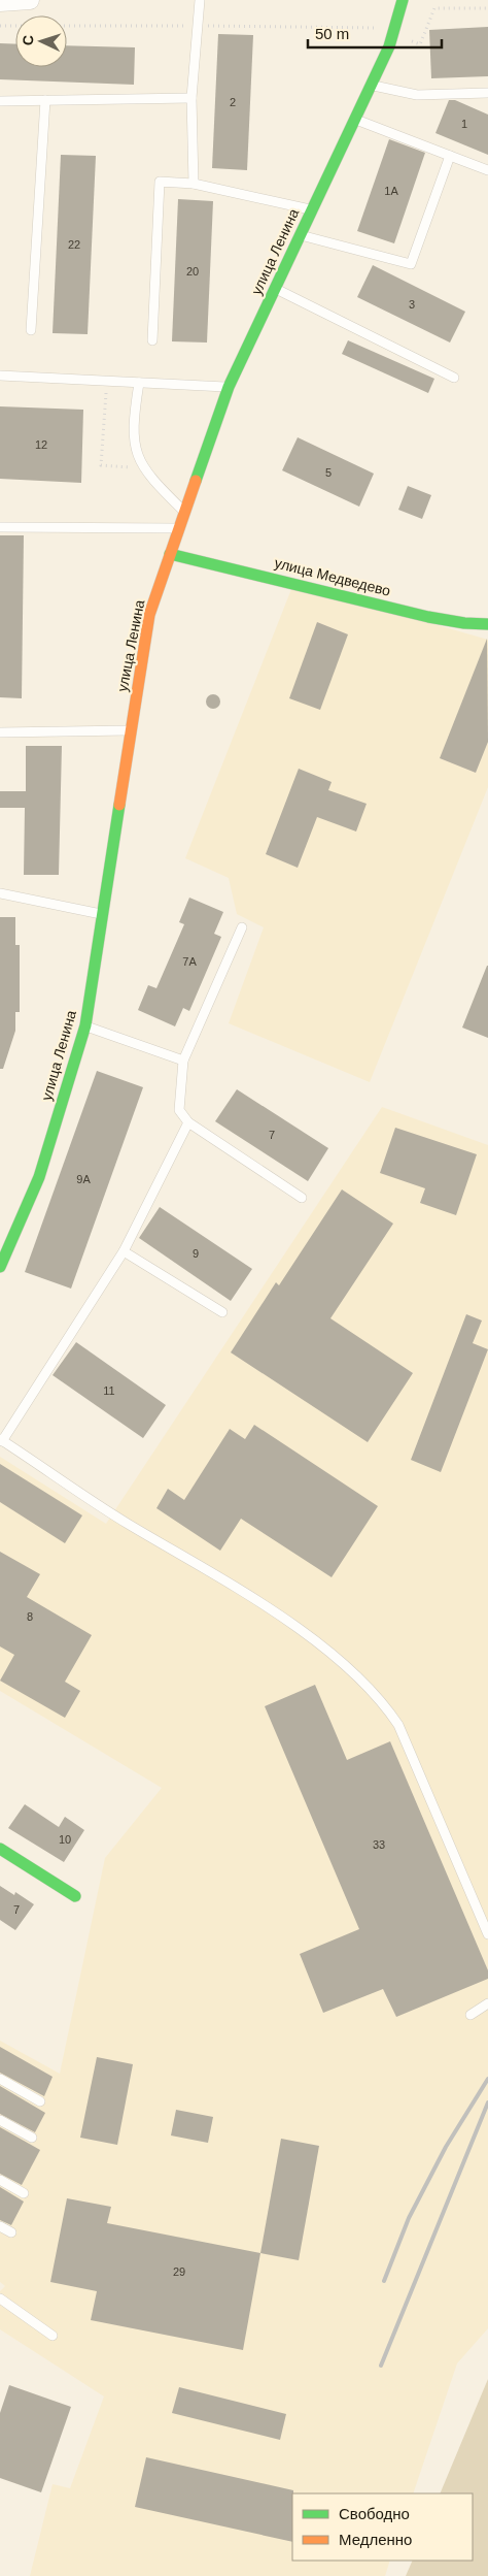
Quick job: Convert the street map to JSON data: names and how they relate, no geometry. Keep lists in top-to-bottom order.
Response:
{
  "streets": {
    "street": ["улица Ленина", "улица Медведево"]
  },
  "crossings": [
    ["улица Ленина", "улица Медведево"]
  ],
  "house_numbers": [
    "2",
    "1",
    "1А",
    "22",
    "20",
    "3",
    "12",
    "5",
    "7А",
    "7",
    "9А",
    "9",
    "11",
    "8",
    "10",
    "33",
    "7",
    "29"
  ],
  "legend": ["Свободно", "Медленно"],
  "scale_bar": "50 m",
  "north": "left"
}
